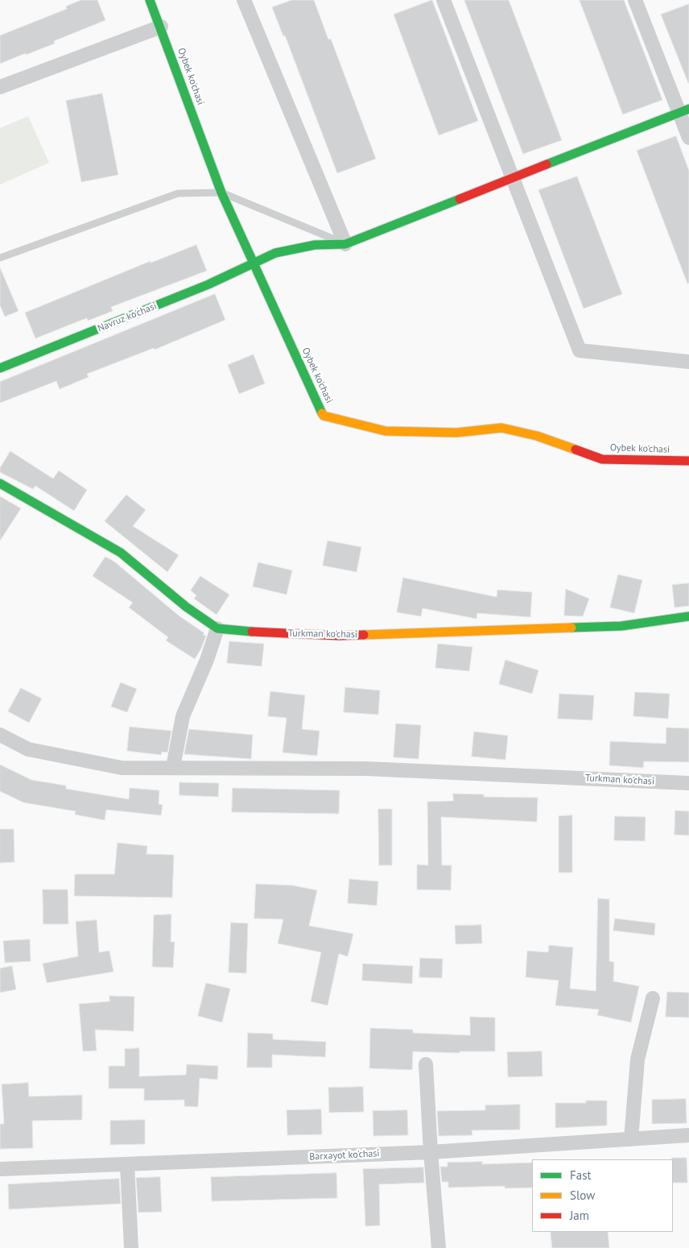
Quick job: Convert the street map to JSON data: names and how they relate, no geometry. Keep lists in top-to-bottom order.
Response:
{
  "streets": {
    "street": [
      "Oybek ko'chasi",
      "Navruz ko'chasi",
      "Turkman ko'chasi",
      "Barxayot ko'chasi"
    ]
  },
  "crossings": [
    ["Oybek ko'chasi", "Navruz ko'chasi"]
  ],
  "legend": ["Fast", "Slow", "Jam"]
}
